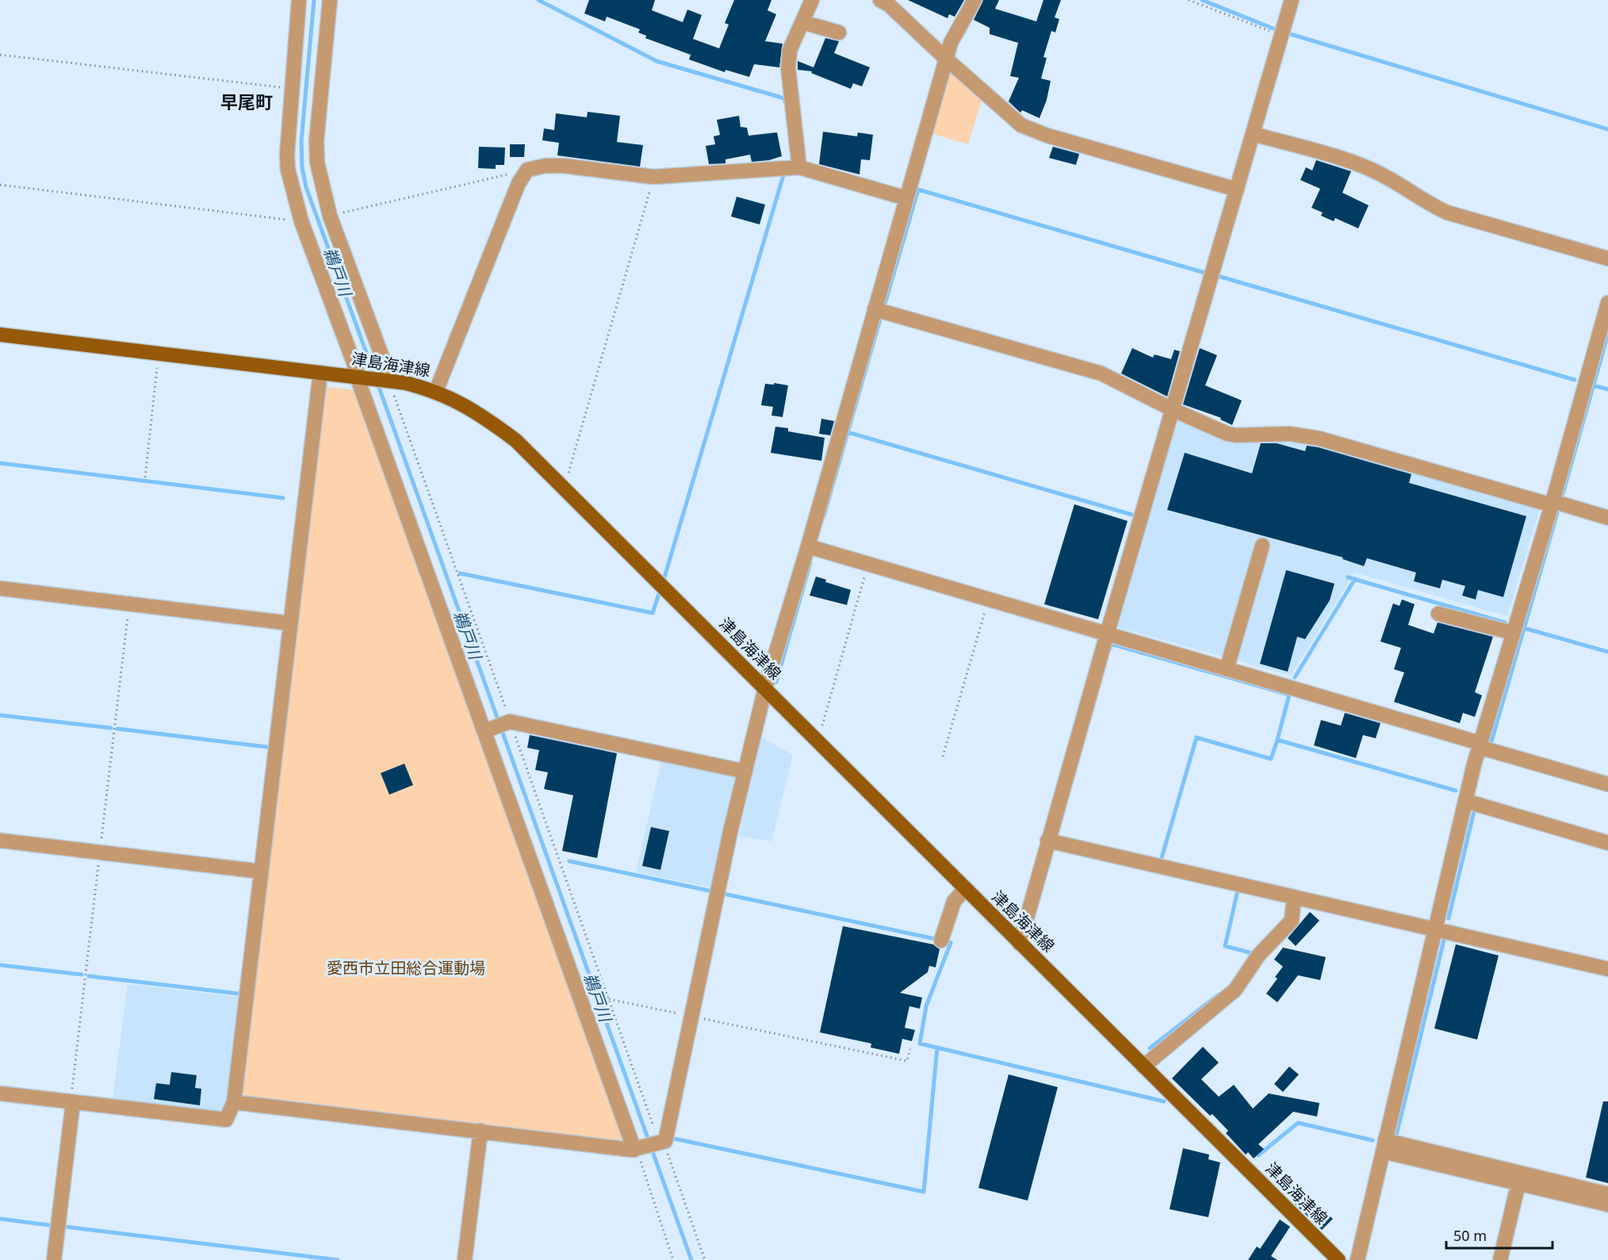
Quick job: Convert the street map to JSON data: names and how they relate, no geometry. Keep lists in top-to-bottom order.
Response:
{
  "streets": {
    "main road": ["津島海津線"]
  },
  "districts": ["早尾町"],
  "water": ["鵜戸川"],
  "parks": ["愛西市立田総合運動場"],
  "scale_bar": "50 m"
}
